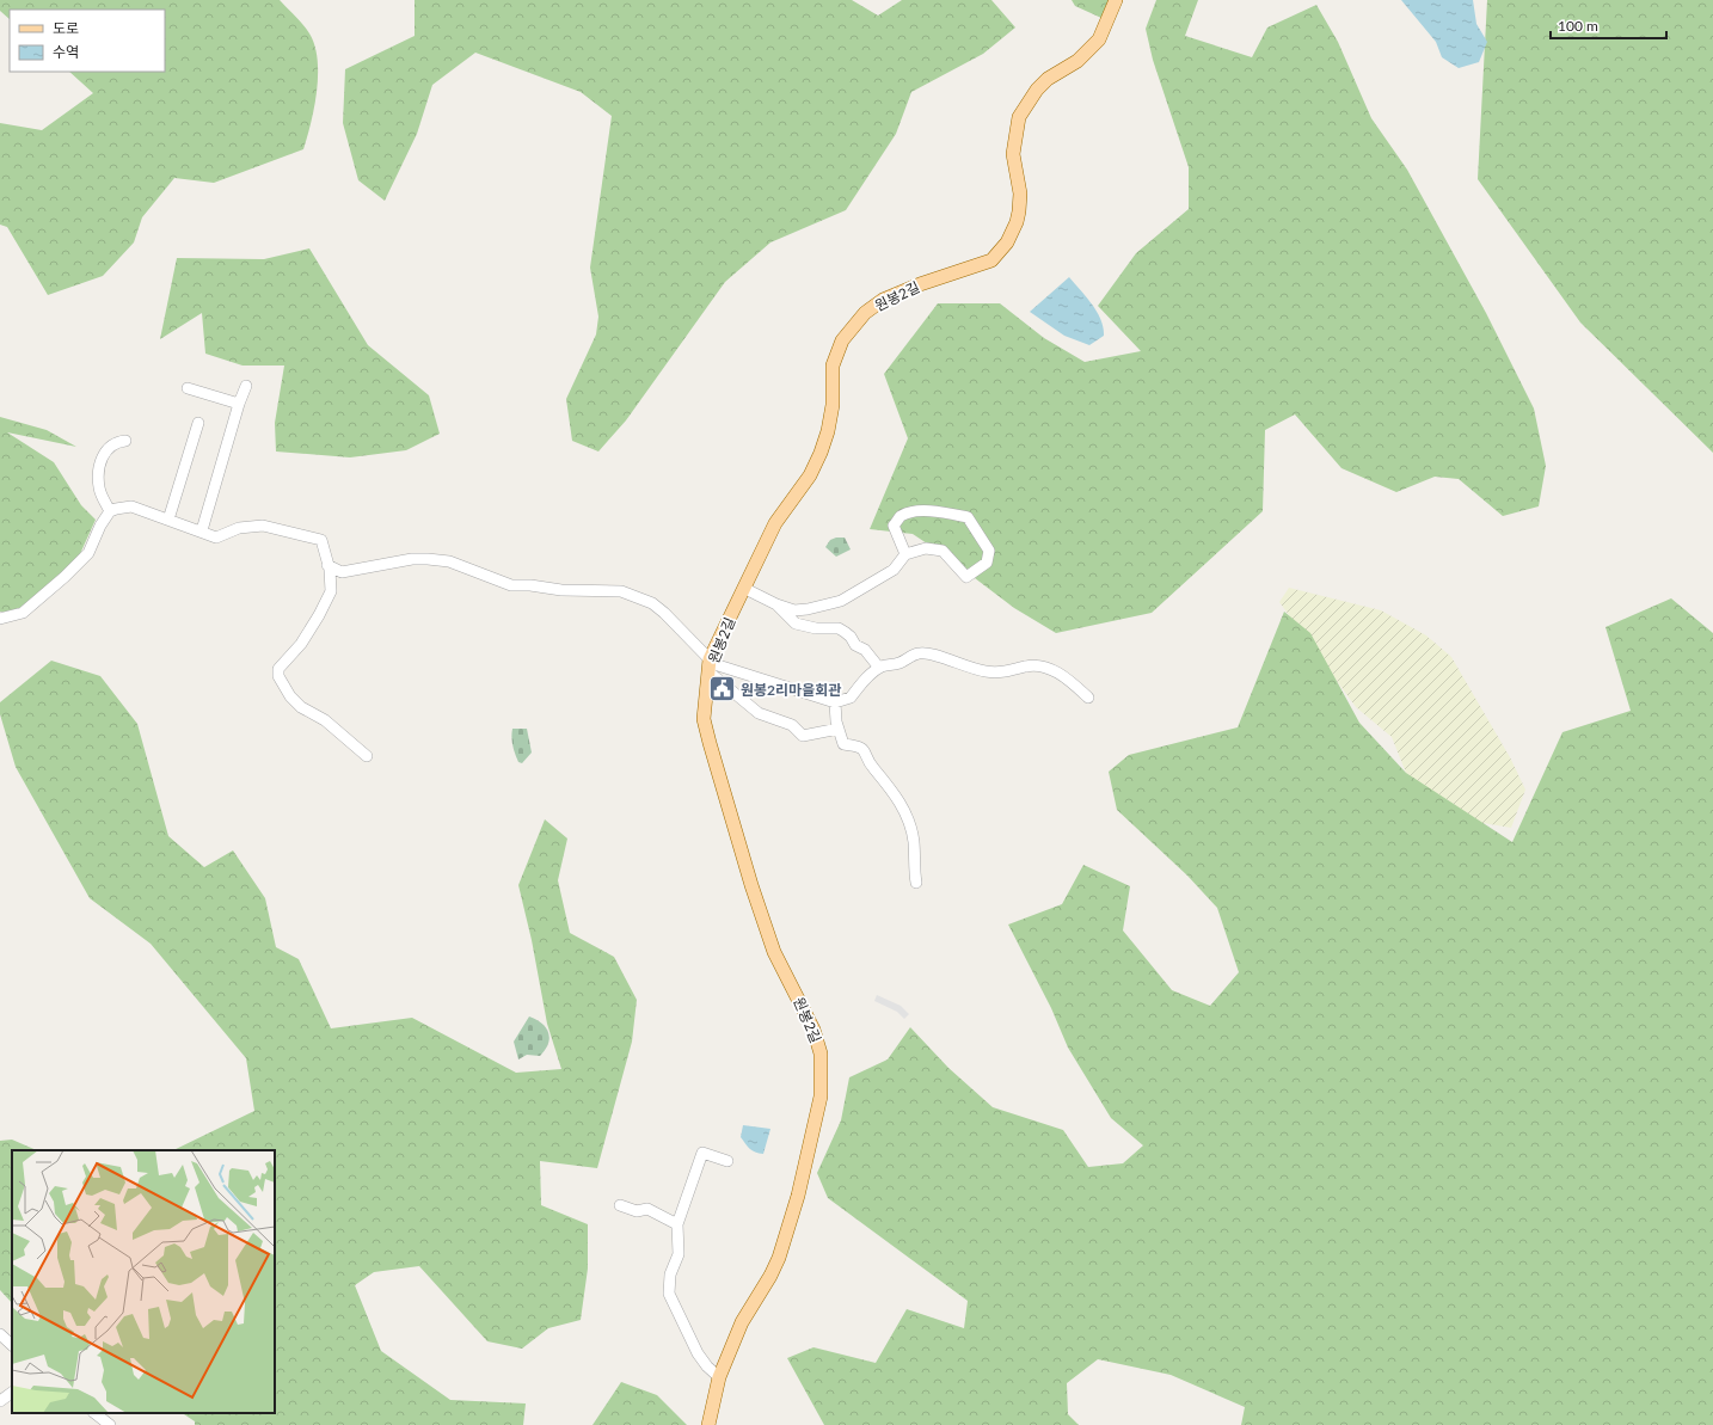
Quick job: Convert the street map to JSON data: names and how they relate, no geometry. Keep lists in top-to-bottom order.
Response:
{
  "streets": {
    "main road": ["원봉2길"]
  },
  "places": {
    "public building": ["원봉2리마을회관"]
  },
  "legend": ["도로", "수역"],
  "scale_bar": "100 m"
}
